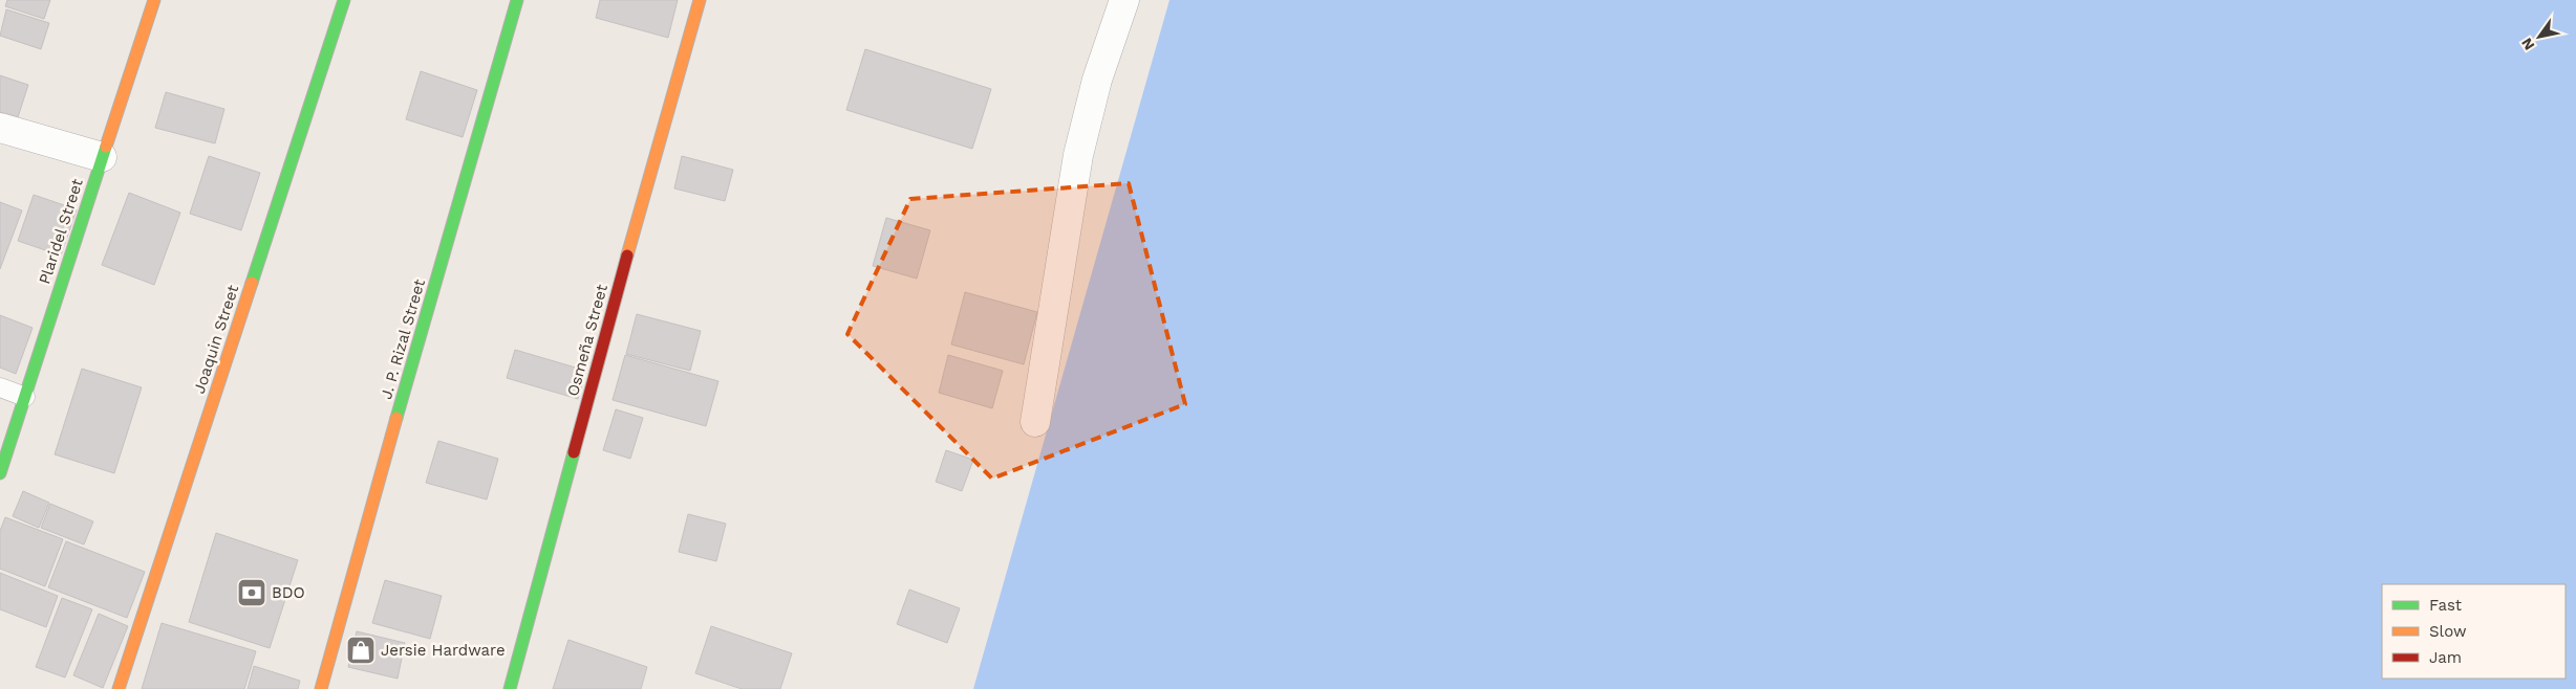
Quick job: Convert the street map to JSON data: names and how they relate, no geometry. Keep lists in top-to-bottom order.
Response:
{
  "streets": {
    "street": [
      "Plaridel Street",
      "Joaquin Street",
      "J. P. Rizal Street",
      "Osmeña Street"
    ]
  },
  "places": {
    "bank": ["BDO"],
    "shop": ["Jersie Hardware"]
  },
  "legend": ["Fast", "Slow", "Jam"],
  "north": "bottom left"
}
